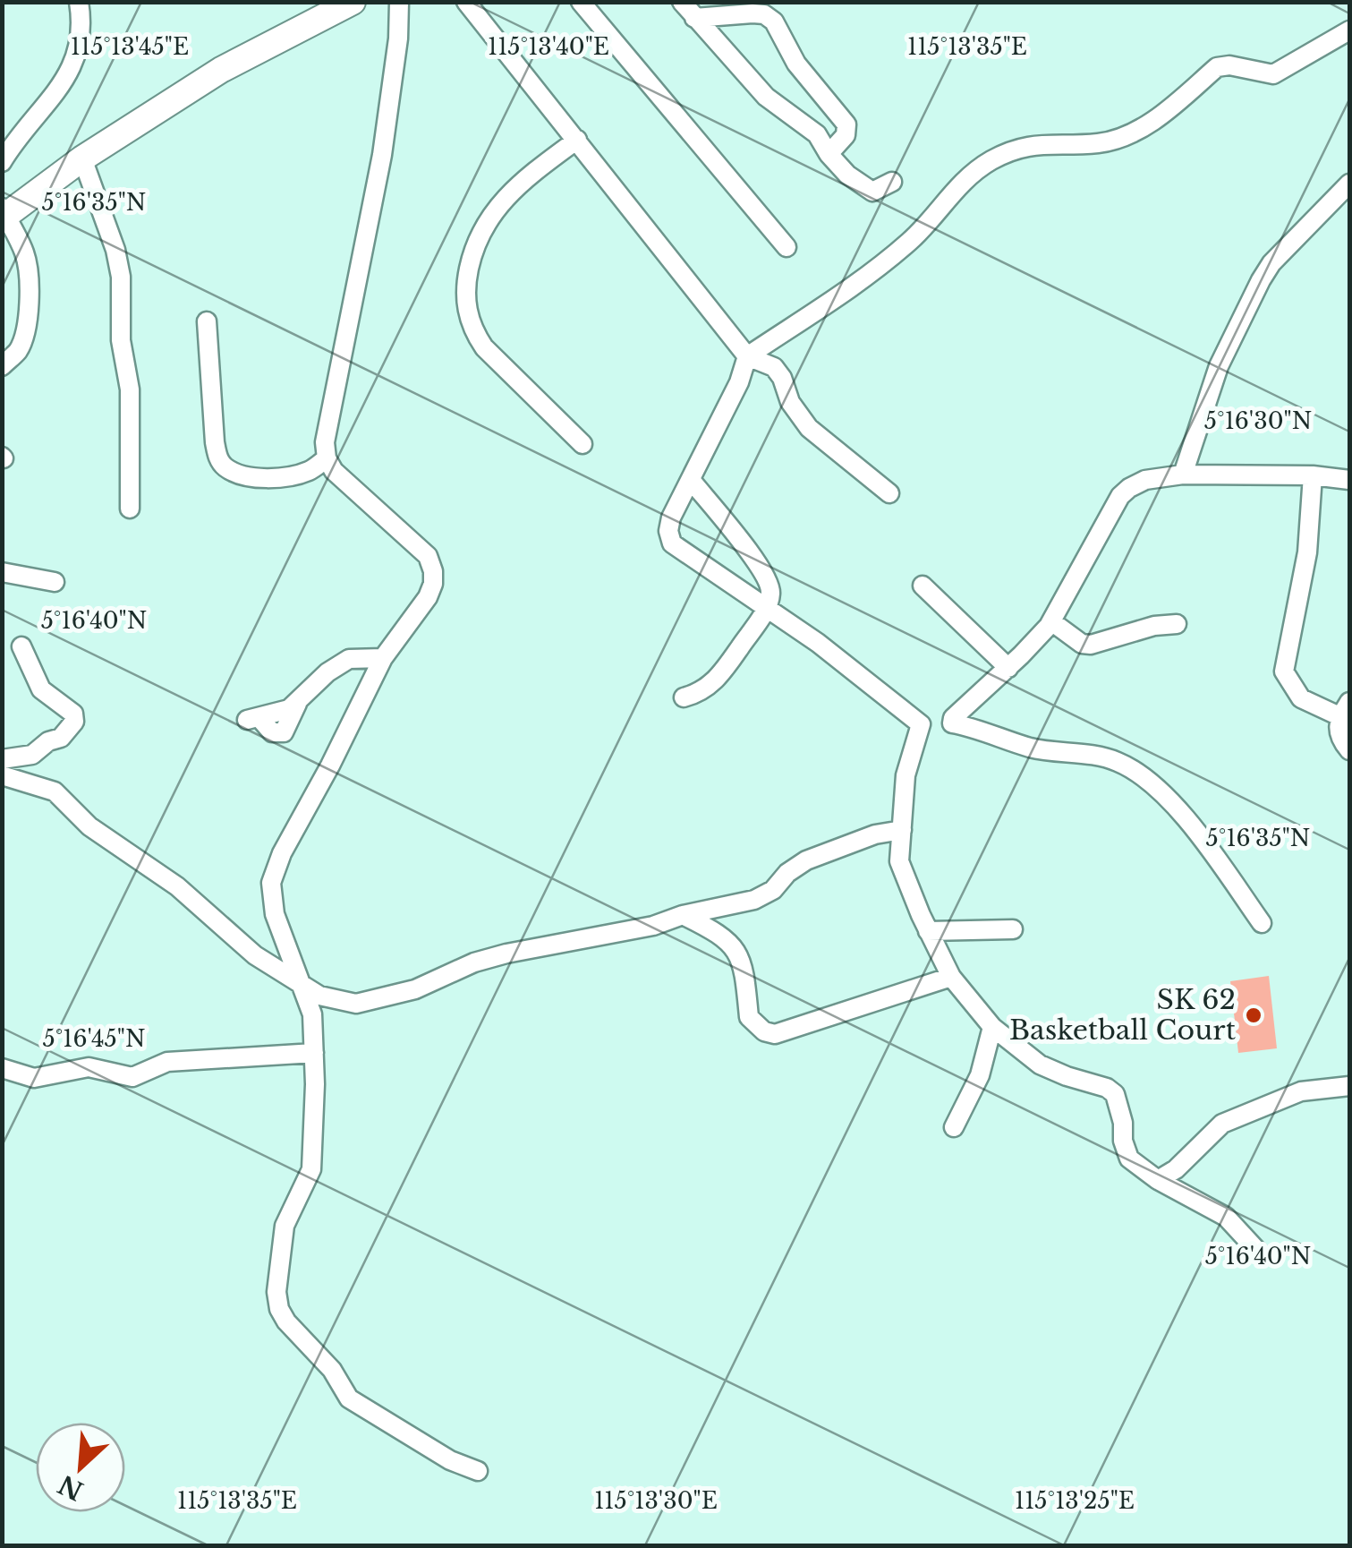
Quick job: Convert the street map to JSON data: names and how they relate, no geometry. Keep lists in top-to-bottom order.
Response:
{
  "places": ["SK 62 Basketball Court"],
  "north": "bottom left",
  "coordinates": [
    "115°13'35\"E",
    "115°13'45\"E",
    "115°13'40\"E",
    "5°16'35\"N",
    "5°16'30\"N",
    "5°16'40\"N",
    "5°16'45\"N",
    "115°13'30\"E",
    "115°13'25\"E"
  ]
}
